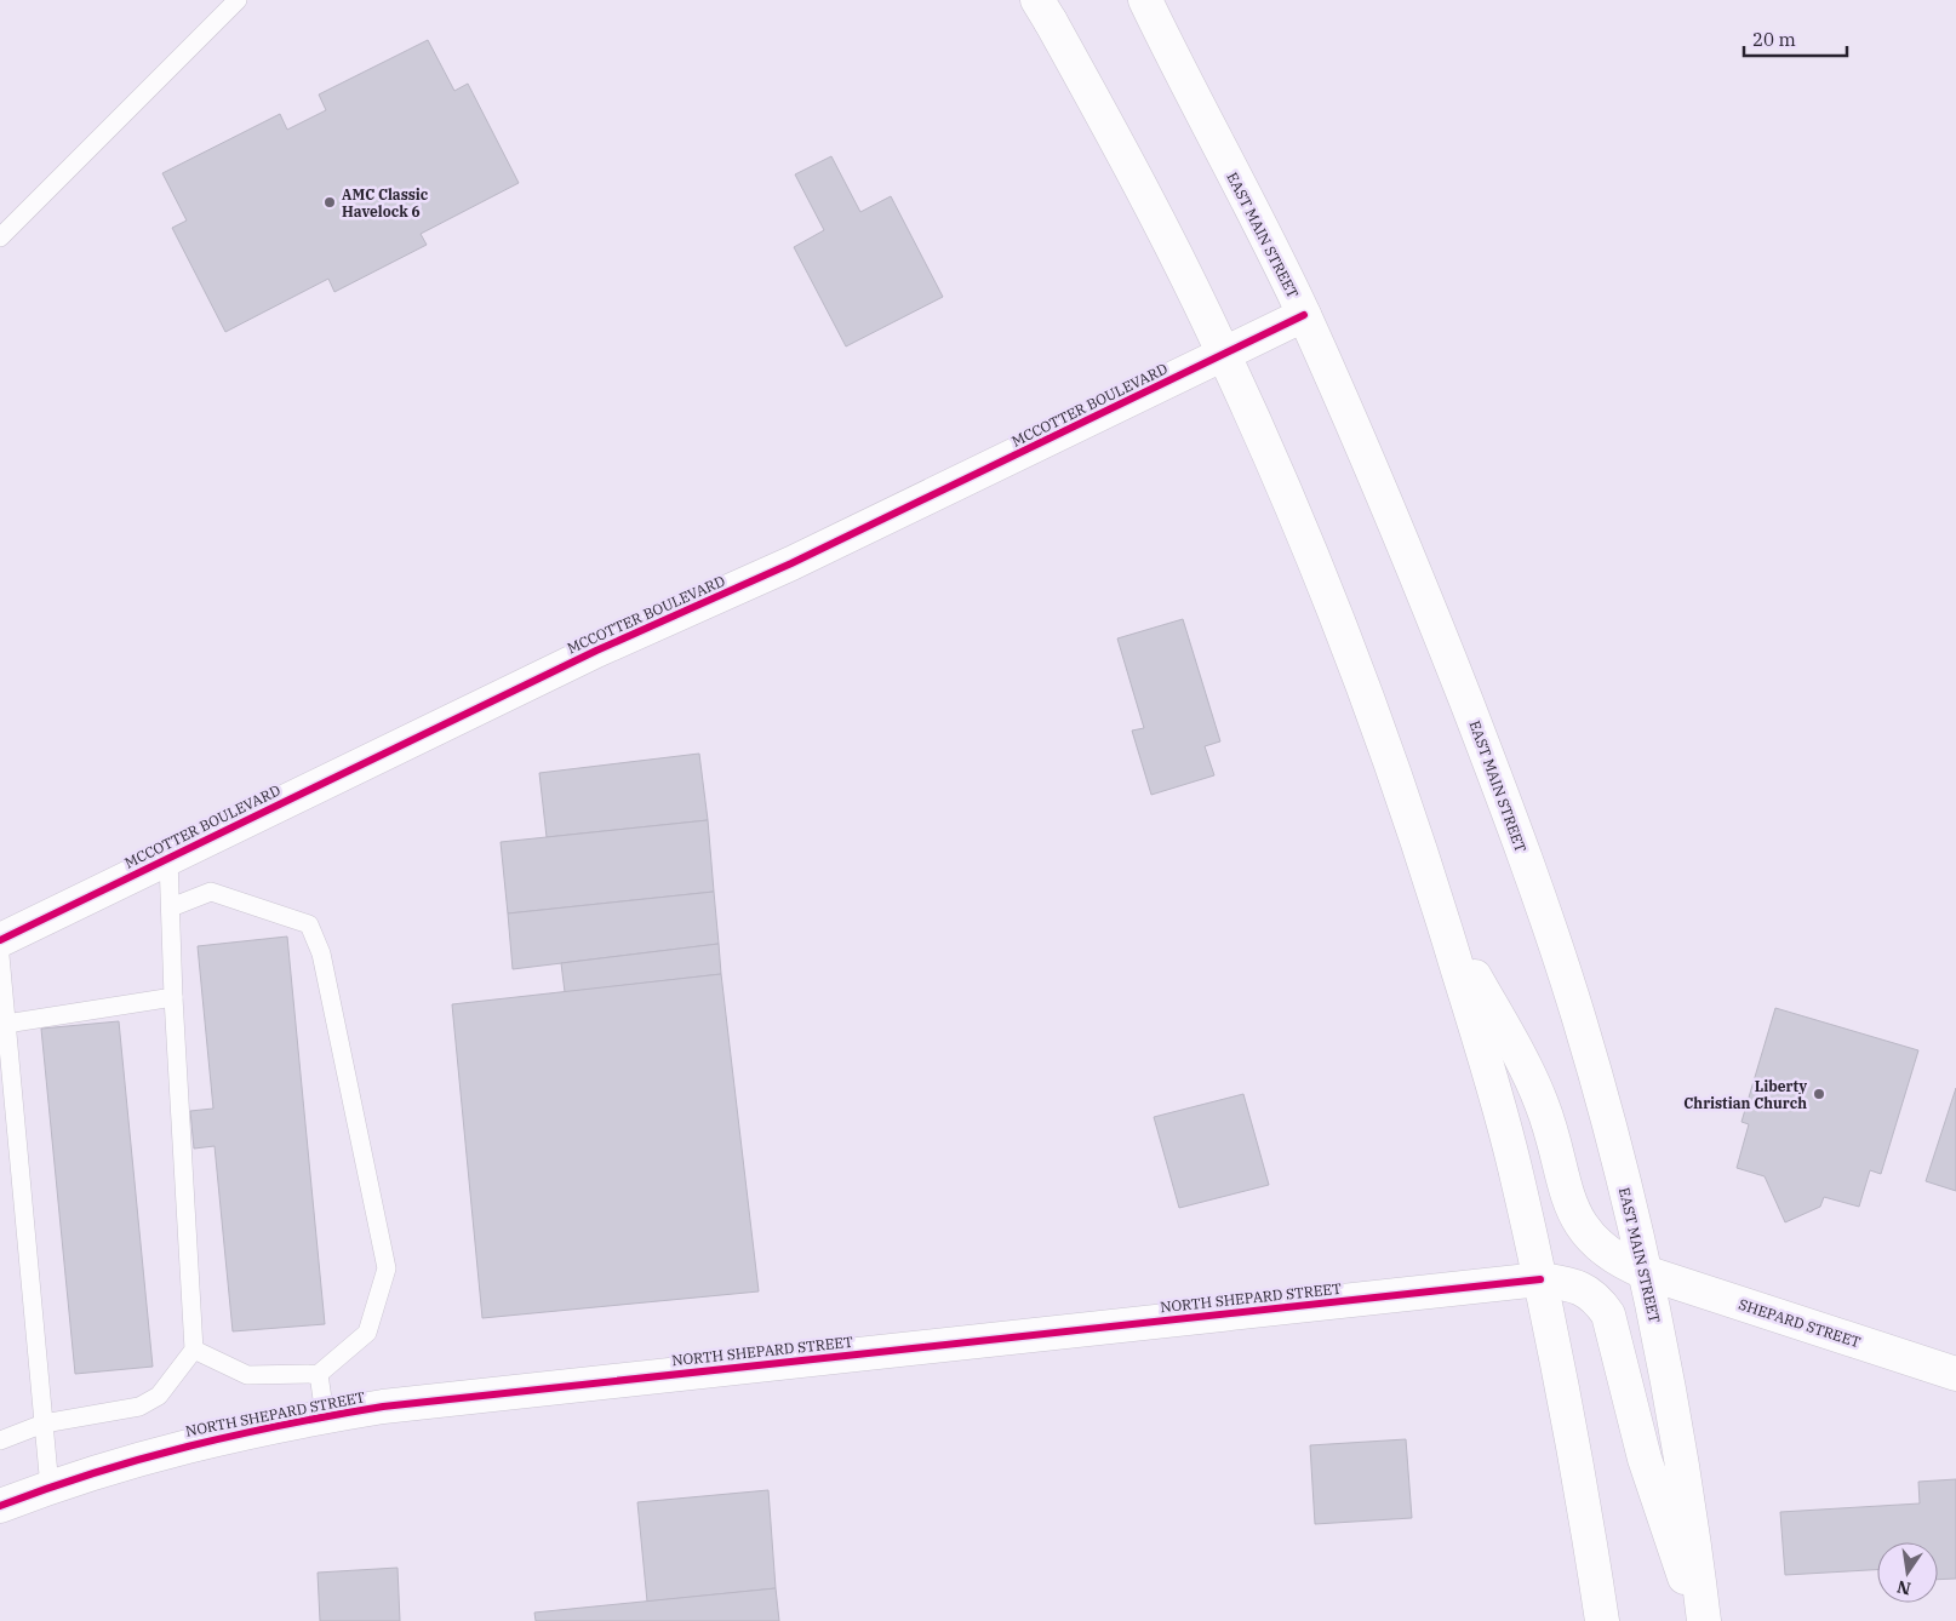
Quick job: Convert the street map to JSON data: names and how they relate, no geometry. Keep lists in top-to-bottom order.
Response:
{
  "streets": {
    "main road": [
      "EAST MAIN STREET",
      "MCCOTTER BOULEVARD",
      "NORTH SHEPARD STREET",
      "SHEPARD STREET"
    ]
  },
  "crossings": [
    ["EAST MAIN STREET", "MCCOTTER BOULEVARD"],
    ["EAST MAIN STREET", "SHEPARD STREET"]
  ],
  "places": ["AMC Classic Havelock 6", "Liberty Christian Church"],
  "scale_bar": "20 m",
  "north": "bottom"
}
